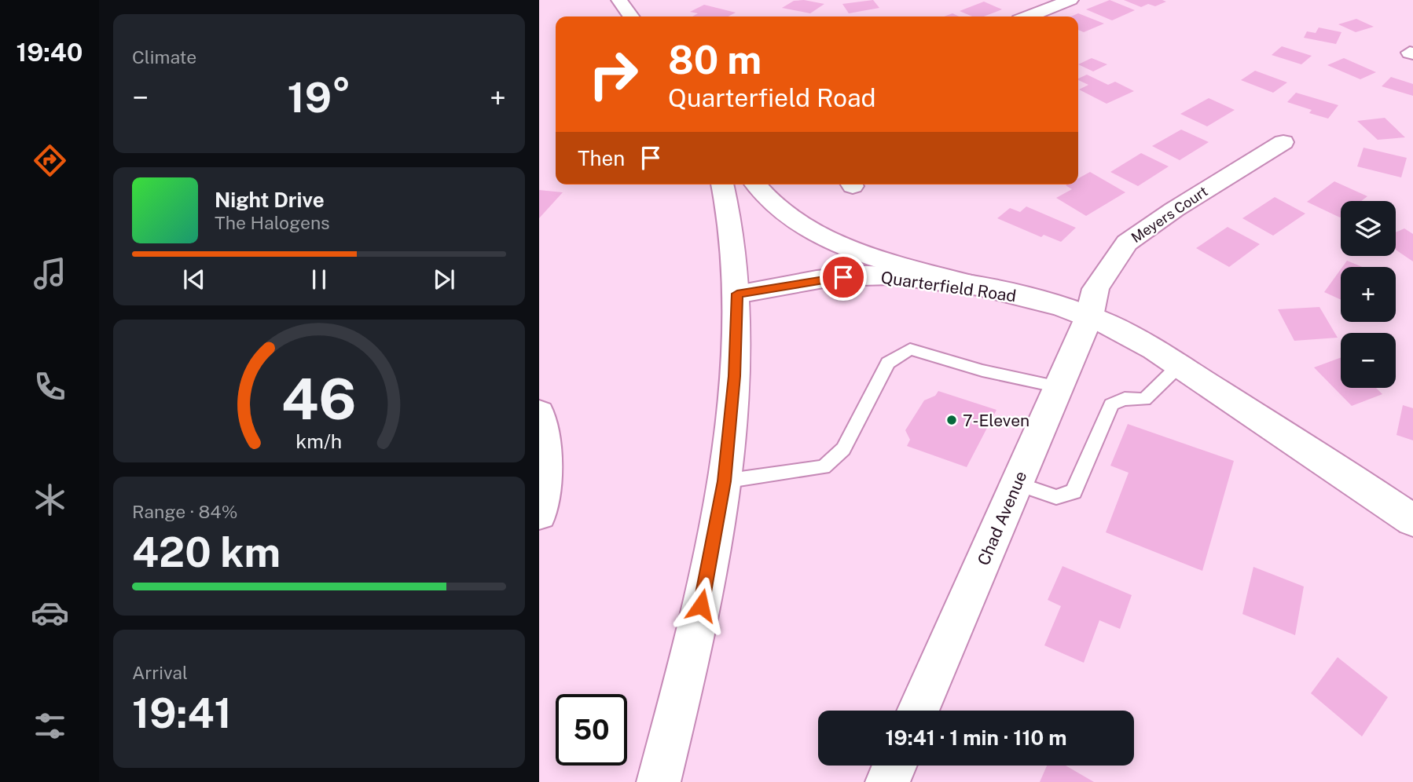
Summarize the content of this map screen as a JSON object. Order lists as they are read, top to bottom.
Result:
{
  "streets": {
    "street": ["Meyers Court", "Quarterfield Road", "Chad Avenue"]
  },
  "crossings": [
    ["Meyers Court", "Quarterfield Road"],
    ["Meyers Court", "Chad Avenue"],
    ["Quarterfield Road", "Chad Avenue"]
  ],
  "places": ["7-Eleven"],
  "page": {
    "tabs": "19:40",
    "tile": [
      "Climate",
      ["Range · 84%", "420 km"],
      ["Arrival", "19:41"]
    ],
    "turn": ["80 m", "Quarterfield Road"],
    "heat": ["−", "19°", "+"],
    "then": "Then",
    "song": ["Night Drive", "The Halogens"],
    "map_buttons": ["+", "−"],
    "limit": "50",
    "trip": "19:41 · 1 min · 110 m",
    "gauge": ["46", "km/h"]
  }
}
